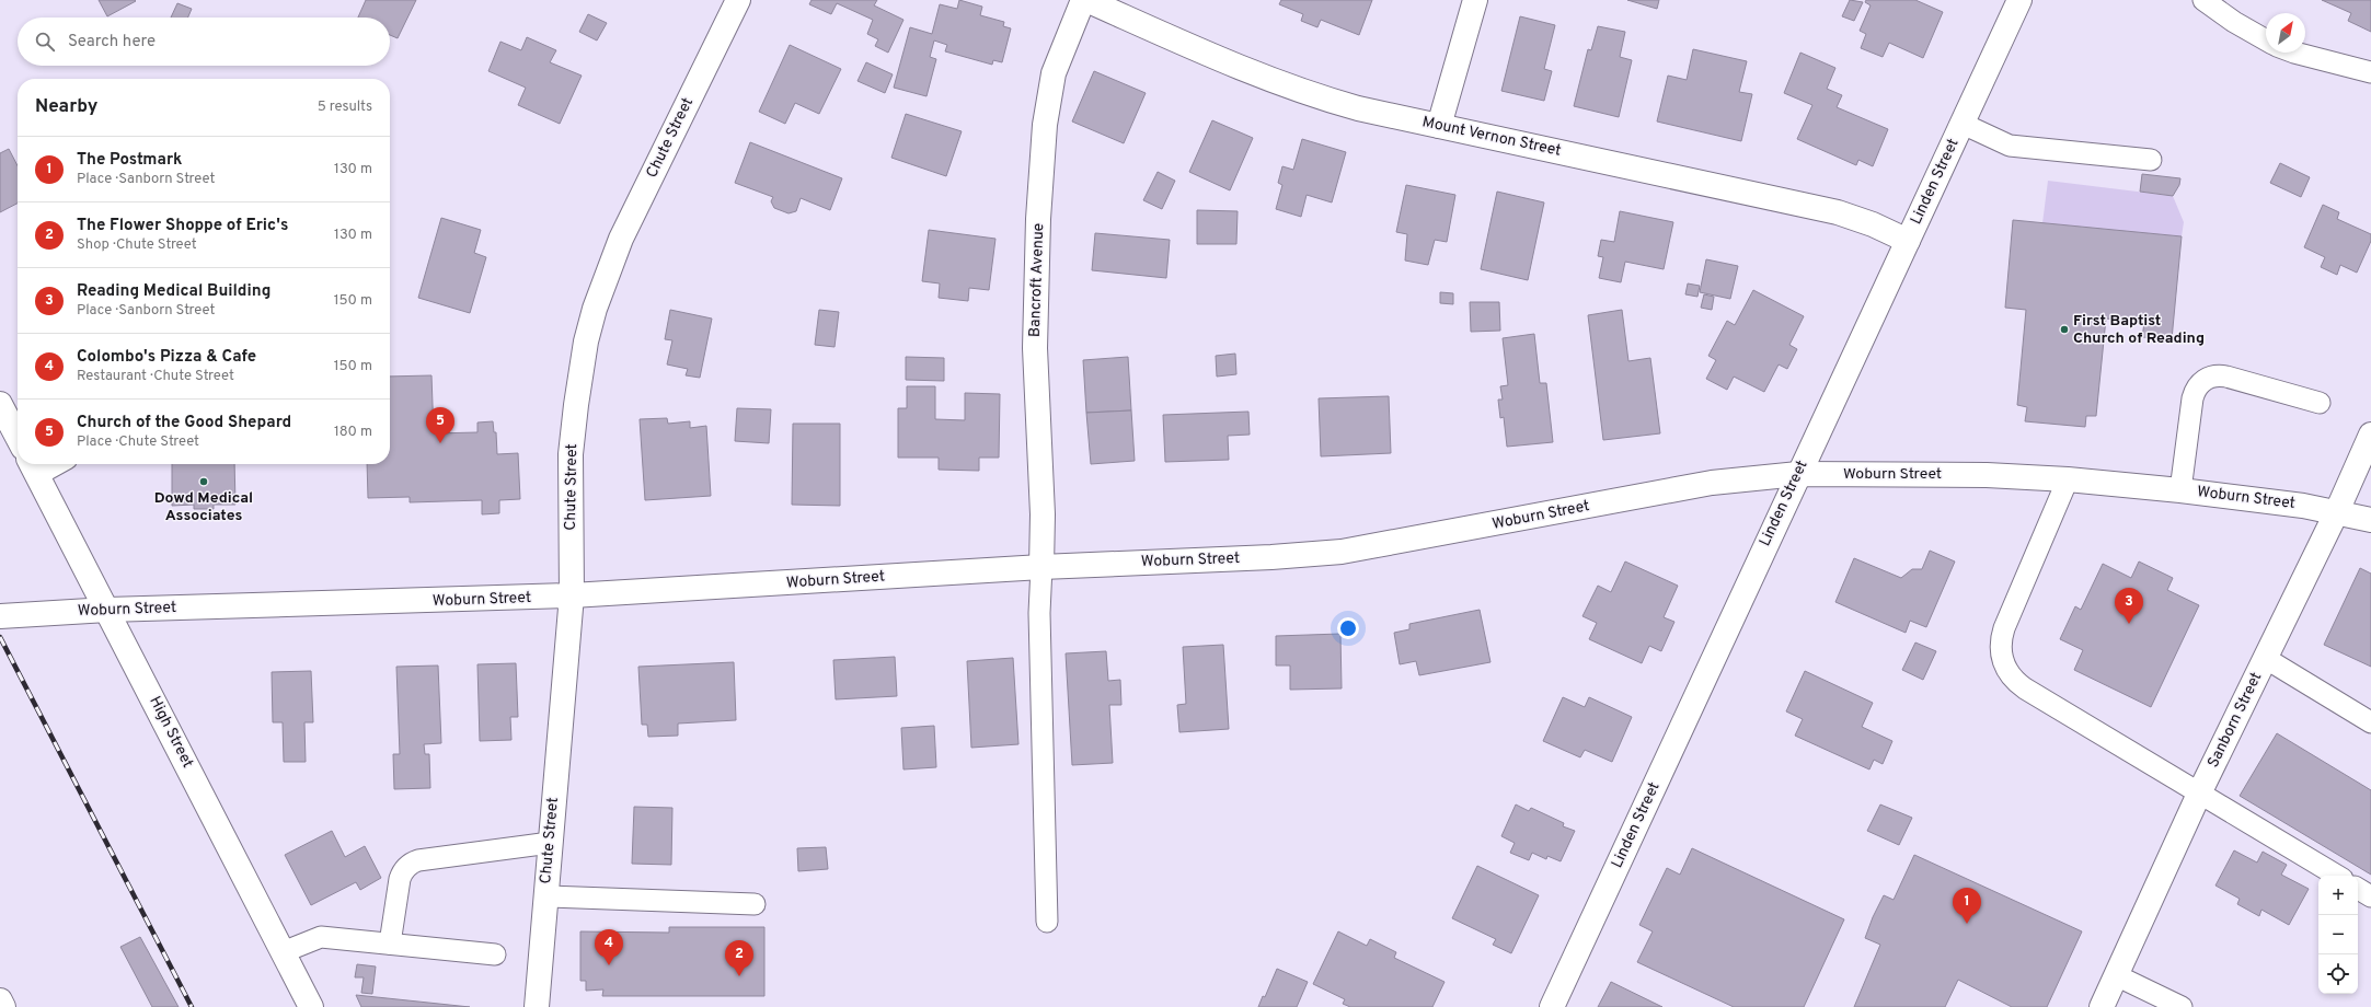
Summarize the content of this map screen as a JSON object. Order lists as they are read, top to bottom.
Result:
{
  "streets": {
    "street": [
      "Mount Vernon Street",
      "Chute Street",
      "Linden Street",
      "Bancroft Avenue",
      "Woburn Street",
      "Sanborn Street",
      "High Street"
    ]
  },
  "crossings": [
    ["Mount Vernon Street", "Linden Street"],
    ["Mount Vernon Street", "Bancroft Avenue"],
    ["Chute Street", "Woburn Street"],
    ["Linden Street", "Woburn Street"],
    ["Bancroft Avenue", "Woburn Street"],
    ["Woburn Street", "Sanborn Street"],
    ["Woburn Street", "High Street"]
  ],
  "places": ["First Baptist Church of Reading", "Dowd Medical Associates"],
  "north": "top right",
  "page": {
    "search": "Search here",
    "heading": ["Nearby", "5 results"],
    "list": [
      {
        "mark": "1",
        "name": "The Postmark",
        "note": "Place · Sanborn Street",
        "value": "130 m"
      },
      {
        "mark": "2",
        "name": "The Flower Shoppe of Eric's",
        "note": "Shop · Chute Street",
        "value": "130 m"
      },
      {
        "mark": "3",
        "name": "Reading Medical Building",
        "note": "Place · Sanborn Street",
        "value": "150 m"
      },
      {
        "mark": "4",
        "name": "Colombo's Pizza & Cafe",
        "note": "Restaurant · Chute Street",
        "value": "150 m"
      },
      {
        "mark": "5",
        "name": "Church of the Good Shepard",
        "note": "Place · Chute Street",
        "value": "180 m"
      }
    ],
    "pins": [
      "5",
      "3",
      "1",
      "4",
      "2"
    ],
    "map_buttons": ["+", "−"]
  }
}
